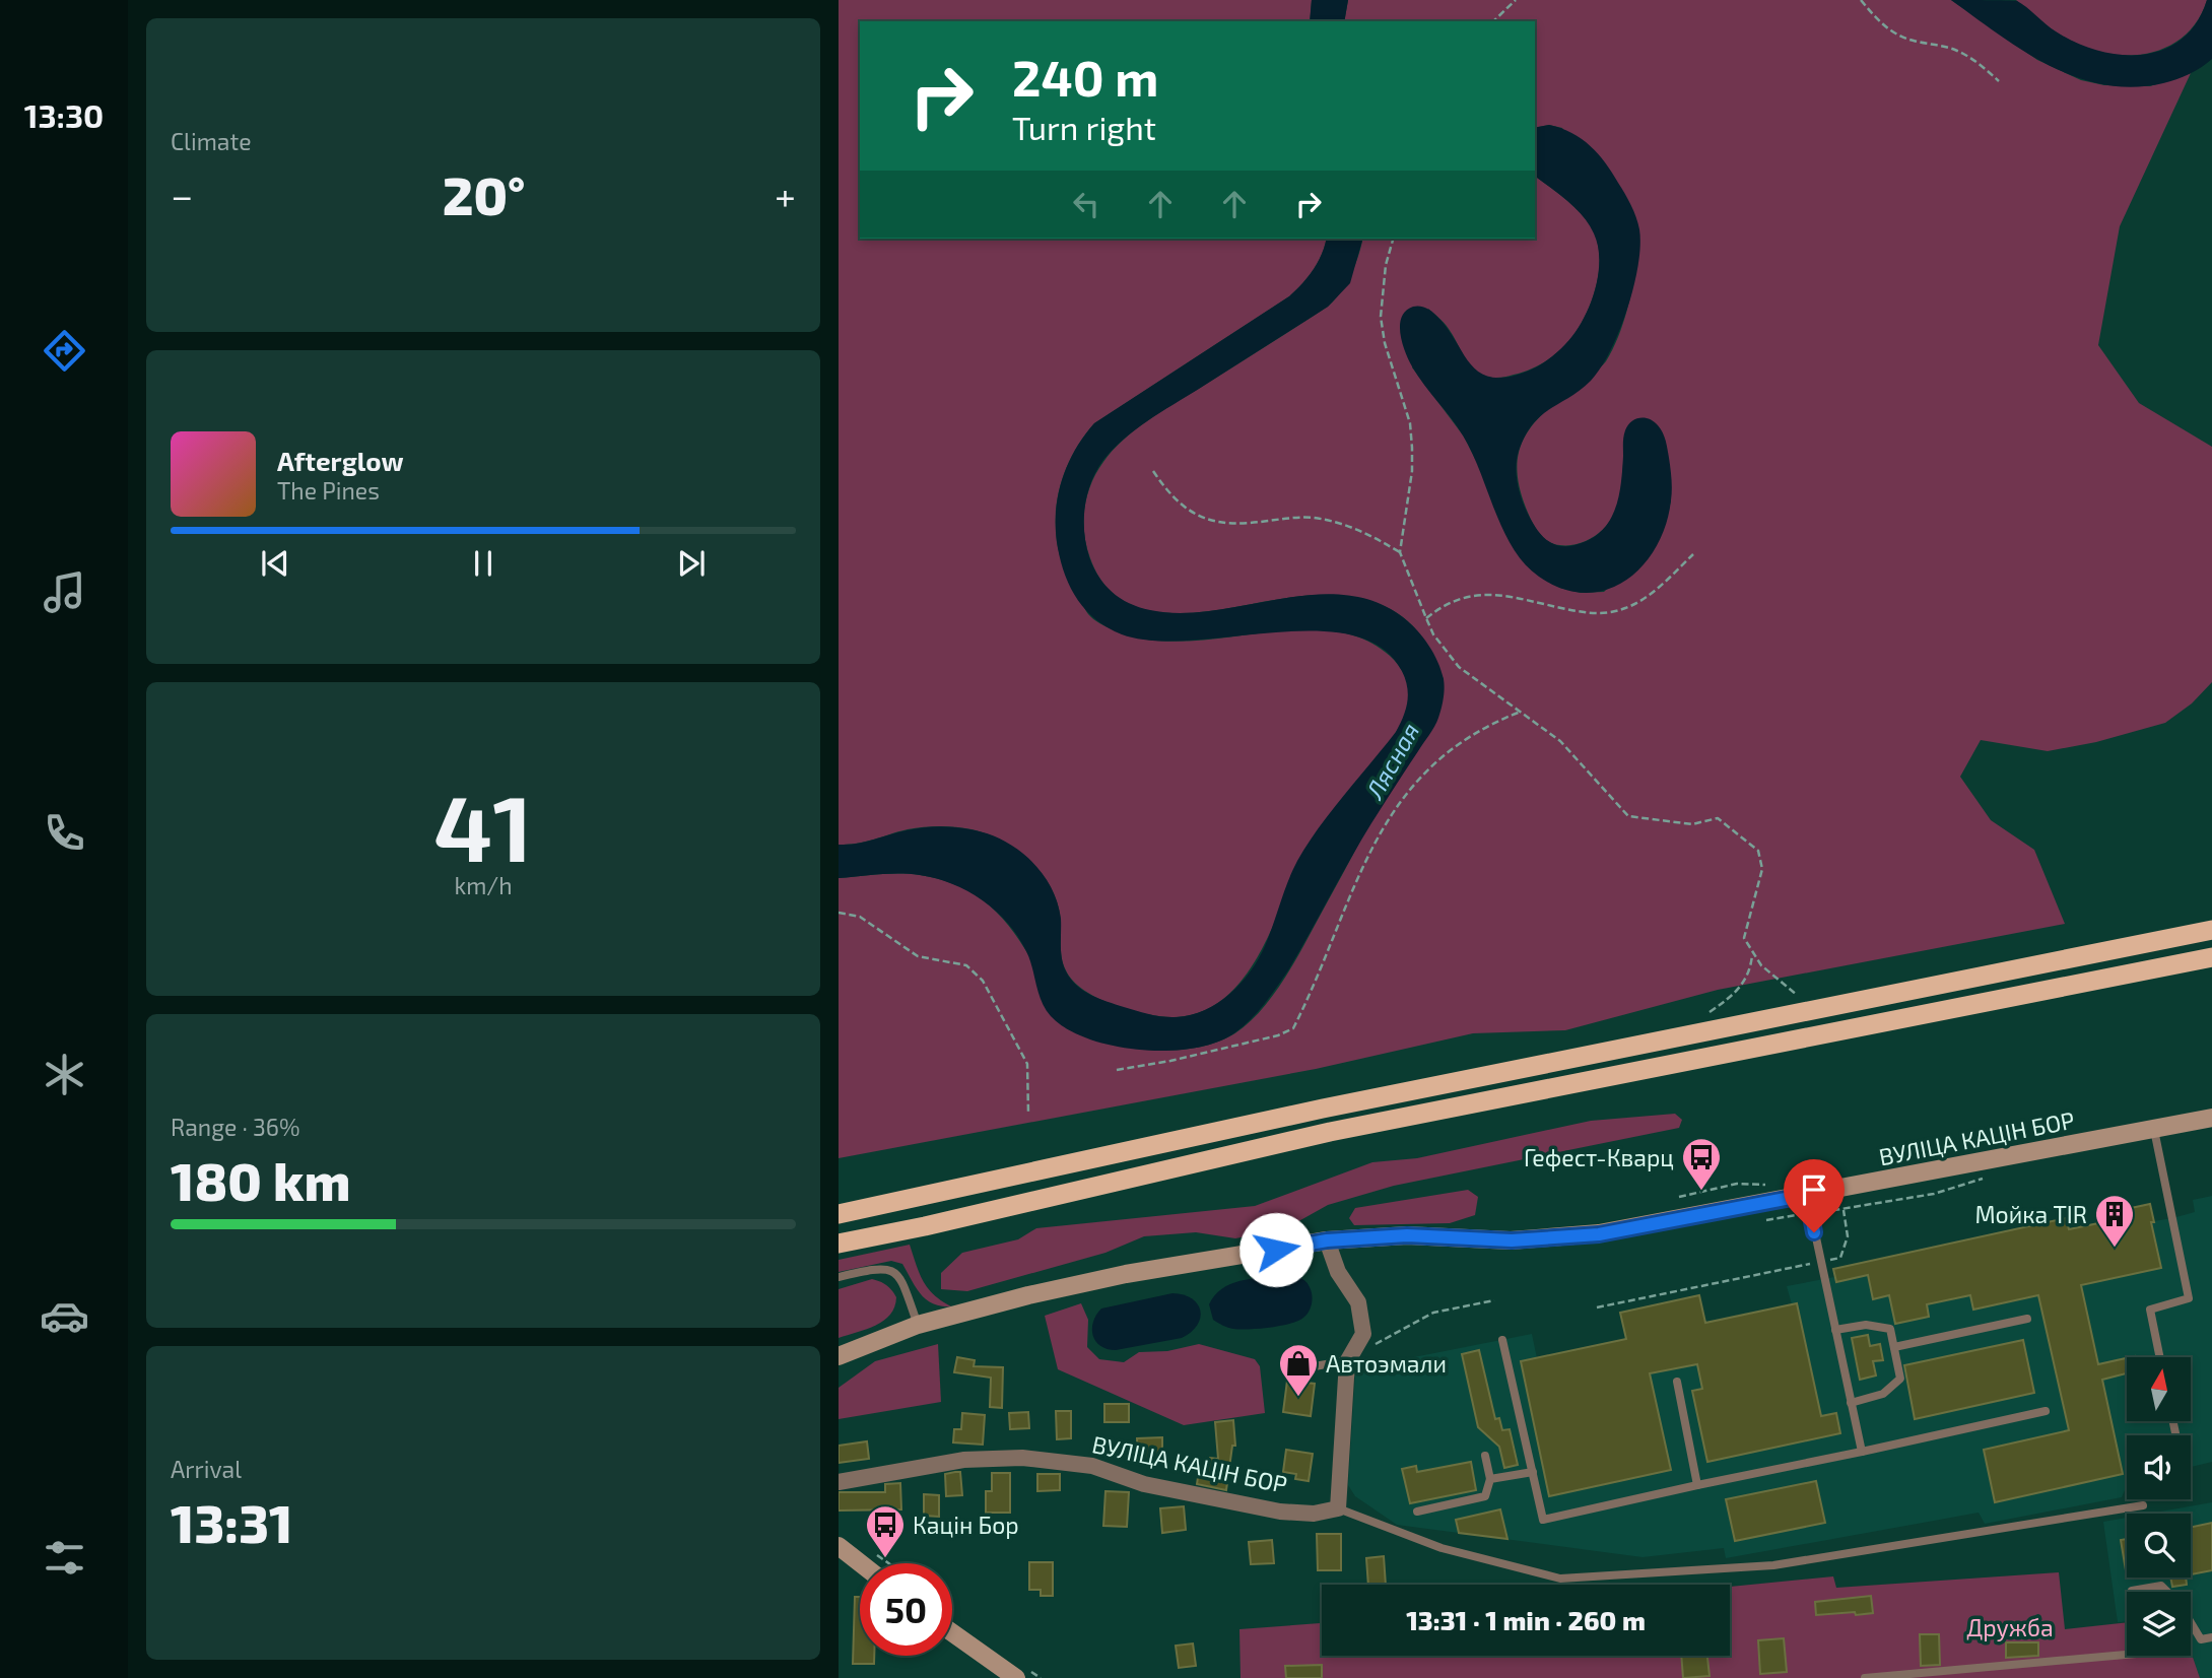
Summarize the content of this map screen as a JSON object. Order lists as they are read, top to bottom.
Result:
{
  "streets": {
    "main road": ["ВУЛІЦА КАЦІН БОР"]
  },
  "water": ["Лясная"],
  "parks": ["Дружба"],
  "places": {
    "bus stop": ["Гефест-Кварц", "Кацін Бор"],
    "building": ["Мойка TIR"],
    "shop": ["Автоэмали"]
  },
  "north": "top",
  "page": {
    "tabs": "13:30",
    "tile": [
      "Climate",
      ["41", "km/h"],
      ["Range · 36%", "180 km"],
      ["Arrival", "13:31"]
    ],
    "turn": ["240 m", "Turn right"],
    "heat": ["−", "20°", "+"],
    "song": ["Afterglow", "The Pines"],
    "limit": "50",
    "trip": "13:31 · 1 min · 260 m"
  }
}
